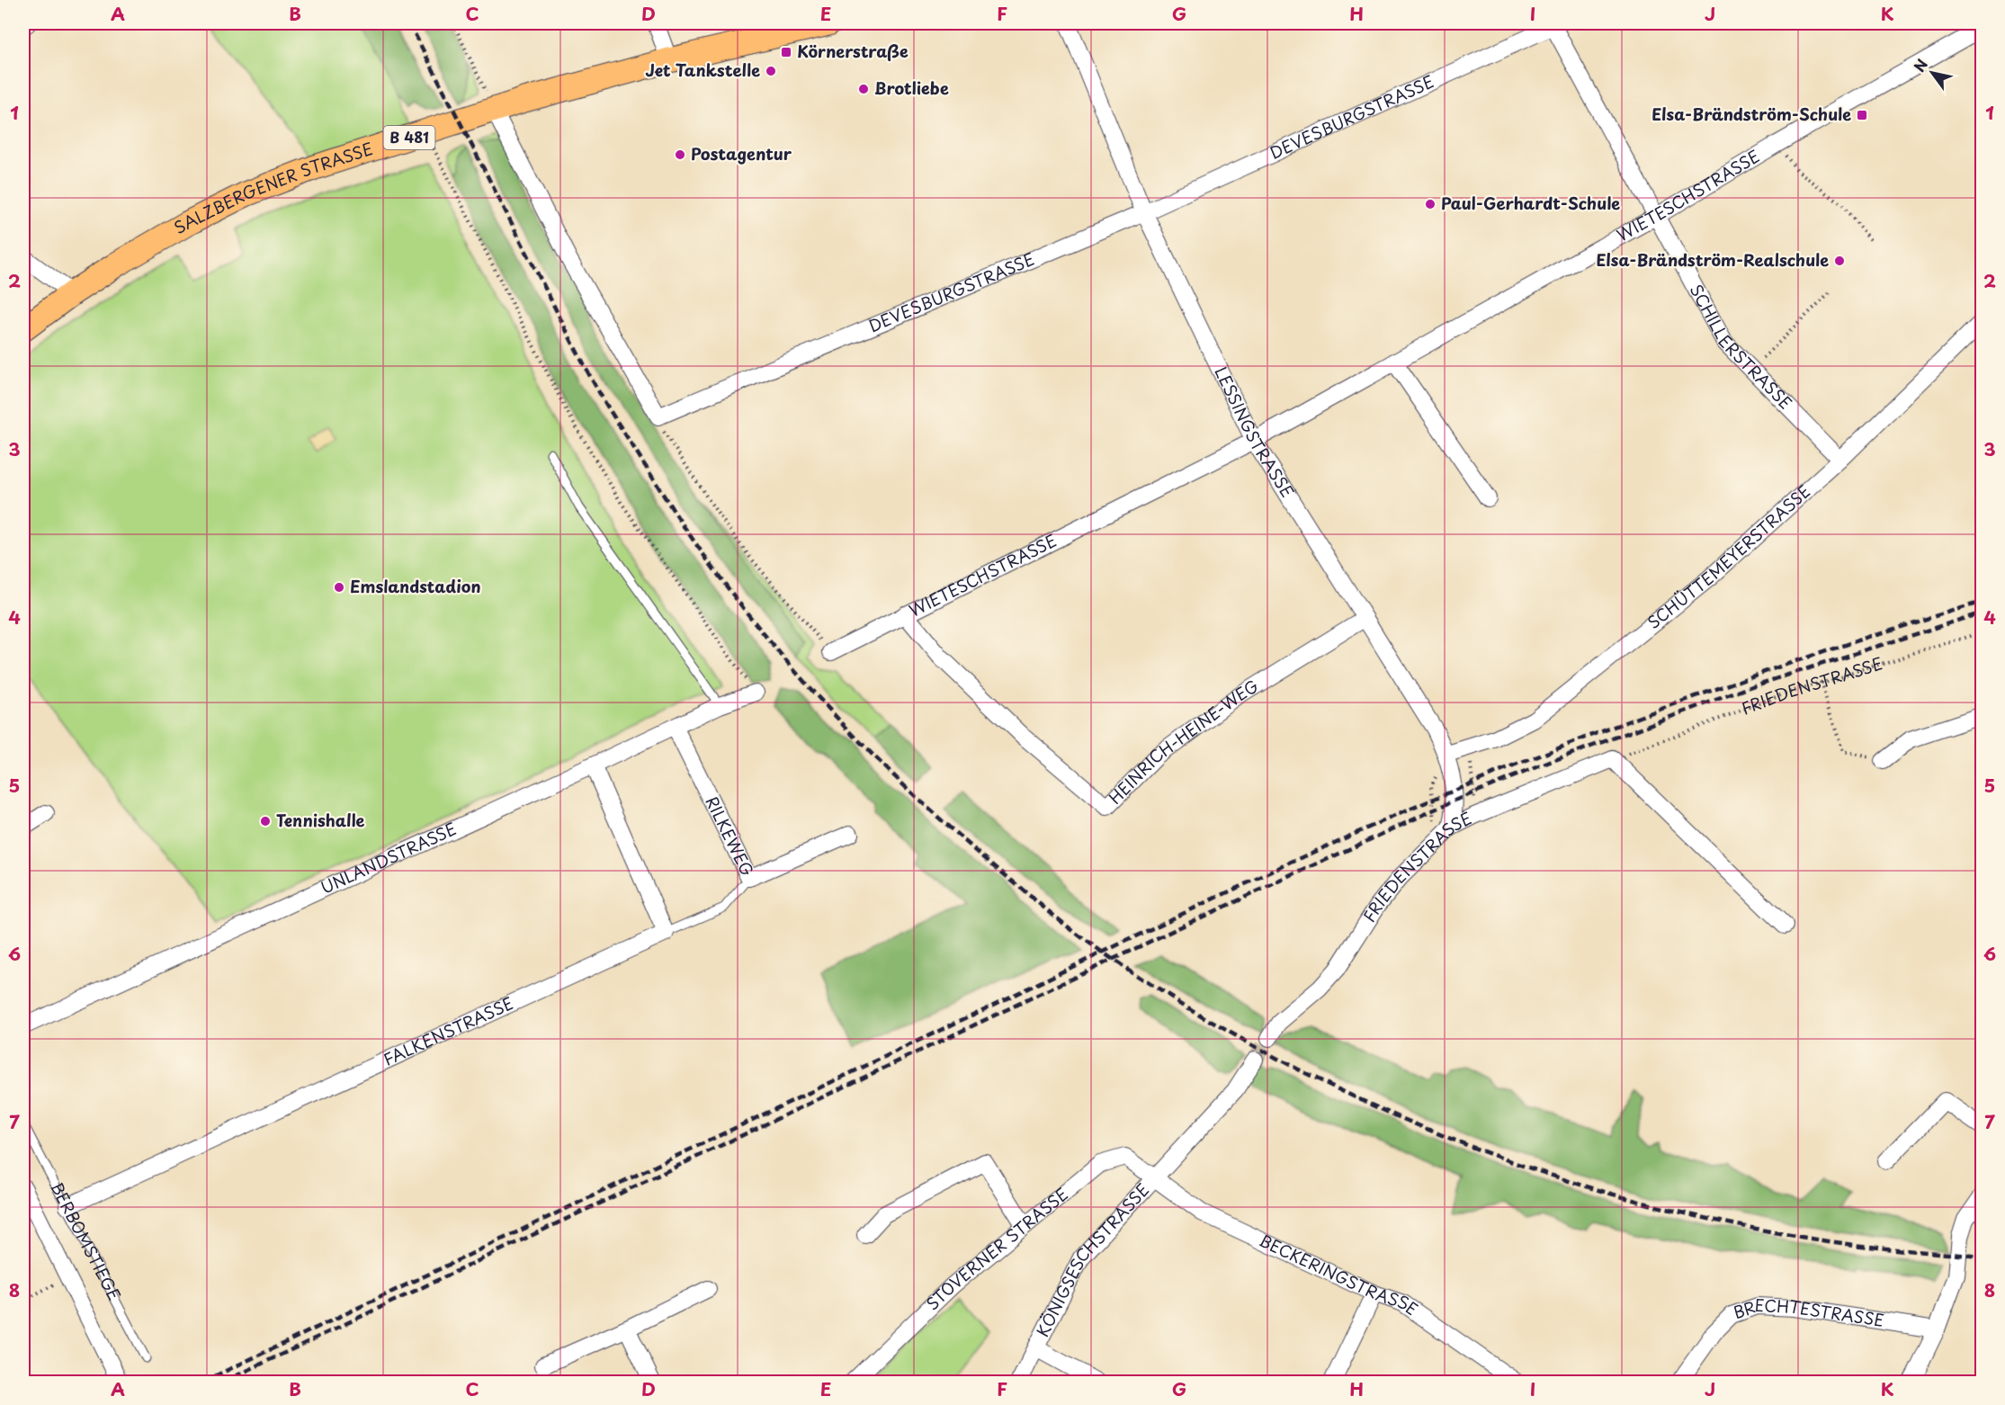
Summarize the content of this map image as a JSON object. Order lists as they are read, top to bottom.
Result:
{
  "streets": {
    "main road": ["B 481", "SALZBERGENER STRASSE"],
    "street": [
      "DEVESBURGSTRASSE",
      "WIETESCHSTRASSE",
      "SCHILLERSTRASSE",
      "LESSINGSTRASSE",
      "SCHÜTTEMEYERSTRASSE",
      "FRIEDENSTRASSE",
      "HEINRICH-HEINE-WEG",
      "RILKEWEG",
      "UNLANDSTRASSE",
      "FALKENSTRASSE",
      "BERBOMSTIEGE",
      "STOVERNER STRASSE",
      "KÖNIGSESCHSTRASSE",
      "BECKERINGSTRASSE",
      "BRECHTESTRASSE"
    ]
  },
  "crossings": [
    ["DEVESBURGSTRASSE", "SCHILLERSTRASSE"],
    ["DEVESBURGSTRASSE", "LESSINGSTRASSE"],
    ["WIETESCHSTRASSE", "SCHILLERSTRASSE"],
    ["WIETESCHSTRASSE", "LESSINGSTRASSE"],
    ["WIETESCHSTRASSE", "HEINRICH-HEINE-WEG"],
    ["SCHILLERSTRASSE", "SCHÜTTEMEYERSTRASSE"],
    ["LESSINGSTRASSE", "SCHÜTTEMEYERSTRASSE"],
    ["LESSINGSTRASSE", "FRIEDENSTRASSE"],
    ["LESSINGSTRASSE", "HEINRICH-HEINE-WEG"],
    ["RILKEWEG", "UNLANDSTRASSE"],
    ["FALKENSTRASSE", "BERBOMSTIEGE"],
    ["STOVERNER STRASSE", "KÖNIGSESCHSTRASSE"],
    ["STOVERNER STRASSE", "BECKERINGSTRASSE"],
    ["KÖNIGSESCHSTRASSE", "BECKERINGSTRASSE"]
  ],
  "places": {
    "transit": ["Körnerstraße", "Elsa-Brändström-Schule"],
    "other": [
      "Jet Tankstelle",
      "Brotliebe",
      "Postagentur",
      "Paul-Gerhardt-Schule",
      "Elsa-Brändström-Realschule",
      "Emslandstadion",
      "Tennishalle"
    ]
  },
  "north": "top left",
  "grid": {
    "columns": [
      "A",
      "B",
      "C",
      "D",
      "E",
      "F",
      "G",
      "H",
      "I",
      "J",
      "K"
    ],
    "rows": [
      "1",
      "2",
      "3",
      "4",
      "5",
      "6",
      "7",
      "8"
    ]
  }
}
